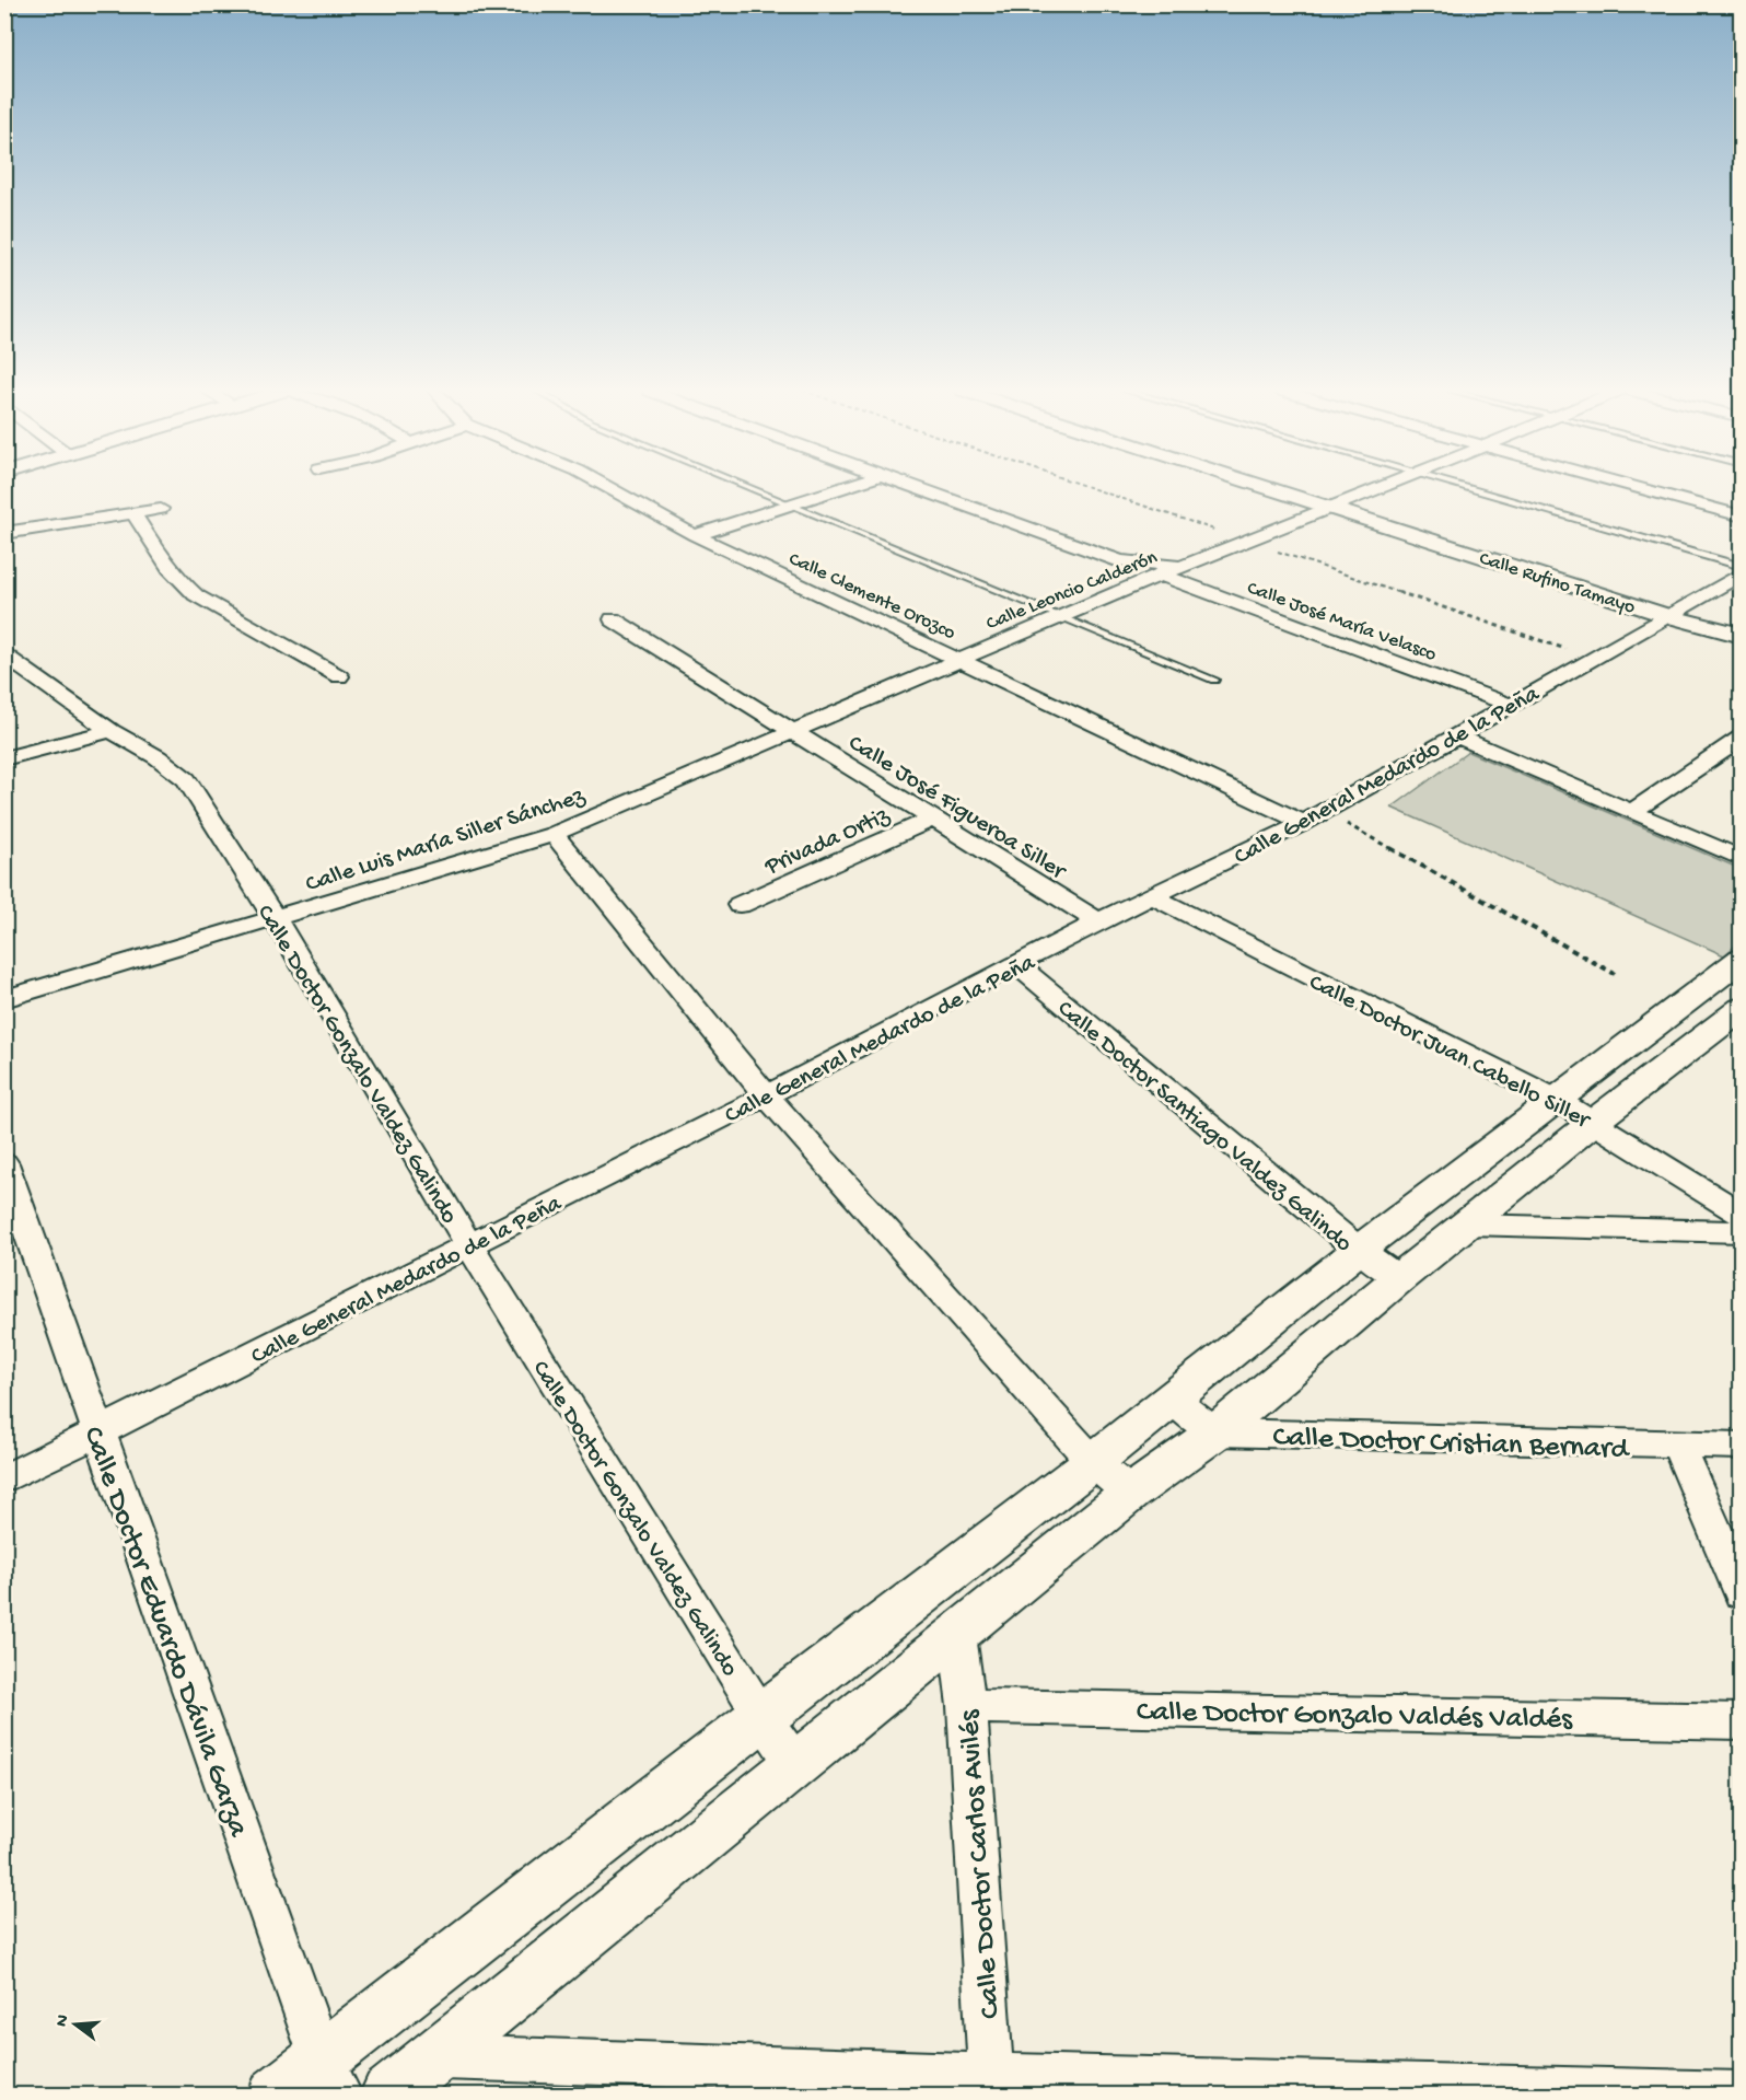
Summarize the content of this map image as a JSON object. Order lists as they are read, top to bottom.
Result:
{
  "streets": {
    "street": [
      "Calle Rufino Tamayo",
      "Calle Leoncio Calderón",
      "Calle Clemente Orozco",
      "Calle José María Velasco",
      "Calle General Medardo de la Peña",
      "Calle José Figueroa Siller",
      "Calle Luis María Siller Sánchez",
      "Privada Ortiz",
      "Calle Doctor Juan Cabello Siller",
      "Calle Doctor Gonzalo Valdez Galindo",
      "Calle Doctor Santiago Valdez Galindo",
      "Calle Doctor Cristian Bernard",
      "Calle Doctor Eduardo Dávila Garza",
      "Calle Doctor Gonzalo Valdés Valdés",
      "Calle Doctor Carlos Avilés"
    ]
  },
  "crossings": [
    ["Calle Rufino Tamayo", "Calle Leoncio Calderón"],
    ["Calle Rufino Tamayo", "Calle General Medardo de la Peña"],
    ["Calle Leoncio Calderón", "Calle Clemente Orozco"],
    ["Calle Leoncio Calderón", "Calle José María Velasco"],
    ["Calle Leoncio Calderón", "Calle Luis María Siller Sánchez"],
    ["Calle Clemente Orozco", "Calle General Medardo de la Peña"],
    ["Calle Clemente Orozco", "Calle Luis María Siller Sánchez"],
    ["Calle José María Velasco", "Calle General Medardo de la Peña"],
    ["Calle General Medardo de la Peña", "Calle José Figueroa Siller"],
    ["Calle General Medardo de la Peña", "Calle Doctor Juan Cabello Siller"],
    ["Calle General Medardo de la Peña", "Calle Doctor Gonzalo Valdez Galindo"],
    ["Calle General Medardo de la Peña", "Calle Doctor Santiago Valdez Galindo"],
    ["Calle General Medardo de la Peña", "Calle Doctor Eduardo Dávila Garza"],
    ["Calle José Figueroa Siller", "Calle Luis María Siller Sánchez"],
    ["Calle José Figueroa Siller", "Privada Ortiz"],
    ["Calle Luis María Siller Sánchez", "Calle Doctor Gonzalo Valdez Galindo"],
    ["Calle Doctor Gonzalo Valdés Valdés", "Calle Doctor Carlos Avilés"]
  ],
  "north": "left"
}
